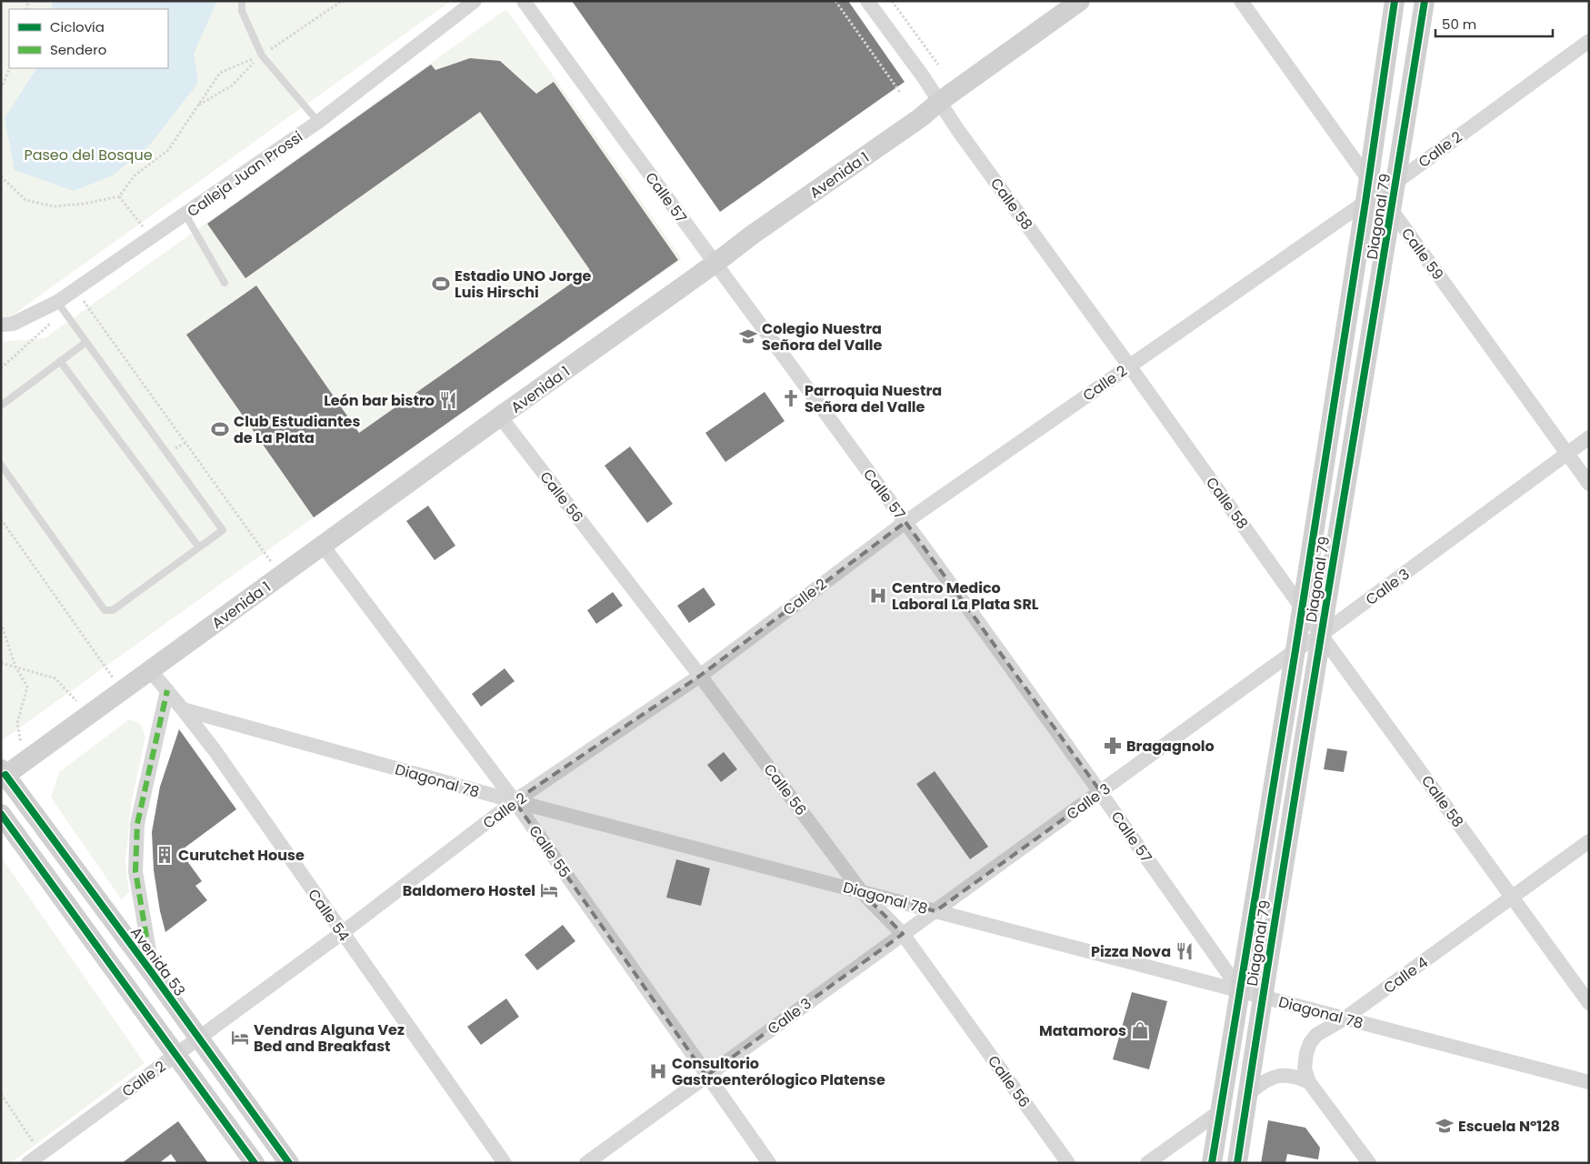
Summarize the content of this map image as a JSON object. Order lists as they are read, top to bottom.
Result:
{
  "streets": {
    "main road": ["Avenida 1", "Diagonal 79", "Avenida 53"],
    "street": [
      "Calle 2",
      "Calleja Juan Prossi",
      "Calle 57",
      "Calle 58",
      "Calle 59",
      "Calle 56",
      "Calle 3",
      "Diagonal 78",
      "Calle 55",
      "Calle 54",
      "Calle 4"
    ]
  },
  "crossings": [
    ["Calle 2", "Calle 57"],
    ["Calle 2", "Calle 58"],
    ["Calle 2", "Diagonal 79"],
    ["Calle 2", "Calle 59"],
    ["Calle 2", "Calle 56"],
    ["Calle 2", "Diagonal 78"],
    ["Calle 2", "Calle 55"],
    ["Calle 2", "Calle 54"],
    ["Calle 2", "Avenida 53"],
    ["Avenida 1", "Calle 57"],
    ["Avenida 1", "Calle 58"],
    ["Avenida 1", "Calle 56"],
    ["Avenida 1", "Calle 55"],
    ["Avenida 1", "Calle 54"],
    ["Avenida 1", "Avenida 53"],
    ["Calle 57", "Diagonal 79"],
    ["Calle 57", "Calle 3"],
    ["Calle 57", "Diagonal 78"],
    ["Calle 58", "Diagonal 79"],
    ["Calle 58", "Calle 3"],
    ["Calle 58", "Calle 4"],
    ["Diagonal 79", "Calle 59"],
    ["Diagonal 79", "Calle 3"],
    ["Diagonal 79", "Diagonal 78"],
    ["Calle 59", "Calle 3"],
    ["Calle 56", "Calle 3"],
    ["Calle 56", "Diagonal 78"],
    ["Calle 3", "Diagonal 78"],
    ["Calle 3", "Calle 55"],
    ["Diagonal 78", "Calle 55"],
    ["Diagonal 78", "Calle 54"],
    ["Diagonal 78", "Calle 4"]
  ],
  "parks": ["Paseo del Bosque"],
  "places": {
    "sports": ["Estadio UNO Jorge Luis Hirschi", "Club Estudiantes de La Plata"],
    "school or university": ["Colegio Nuestra Señora del Valle", "Escuela Nº128"],
    "church": ["Parroquia Nuestra Señora del Valle"],
    "restaurant": ["León bar bistro", "Pizza Nova"],
    "hospital": ["Centro Medico Laboral La Plata SRL", "Consultorio Gastroenterólogico Platense"],
    "pharmacy": ["Bragagnolo"],
    "building": ["Curutchet House"],
    "hotel": ["Baldomero Hostel", "Vendras Alguna Vez Bed and Breakfast"],
    "shop": ["Matamoros"]
  },
  "legend": ["Ciclovía", "Sendero"],
  "scale_bar": "50 m"
}
